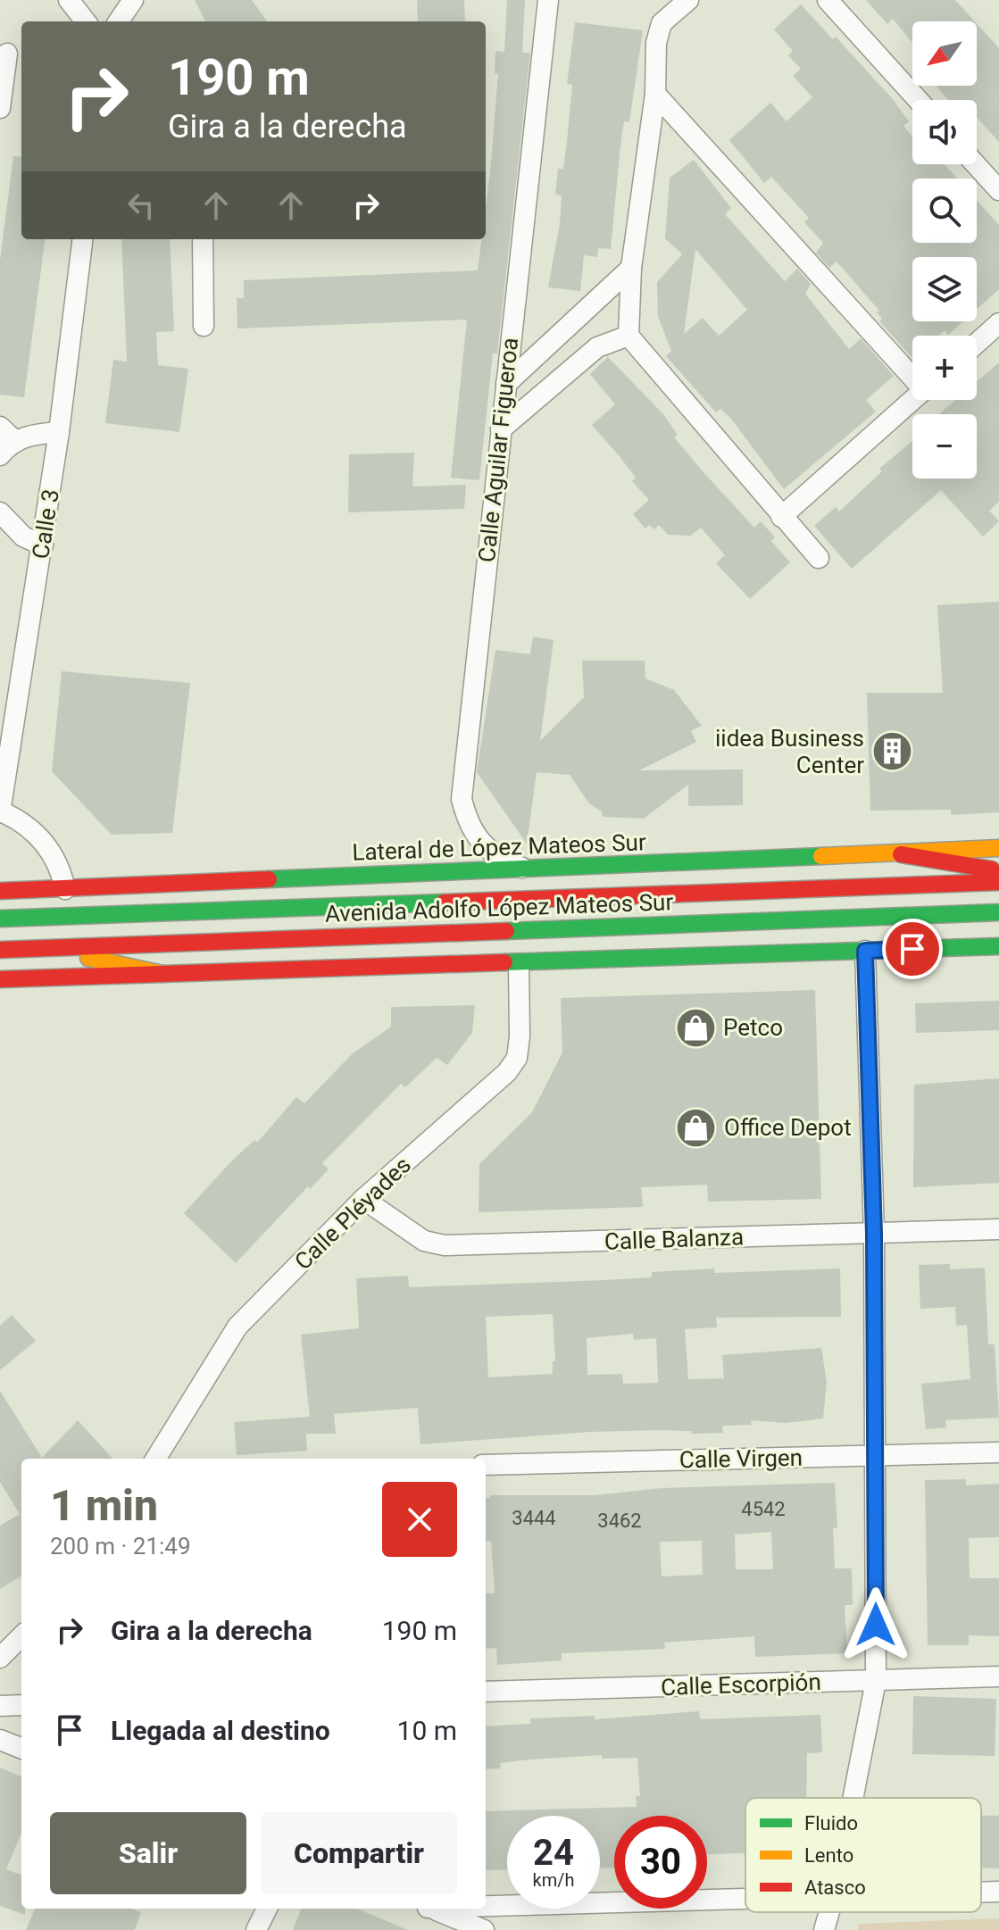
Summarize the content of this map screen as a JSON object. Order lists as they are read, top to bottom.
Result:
{
  "streets": {
    "main road": ["Lateral de López Mateos Sur", "Avenida Adolfo López Mateos Sur"],
    "street": [
      "Calle Aguilar Figueroa",
      "Calle 3",
      "Calle Pléyades",
      "Calle Balanza",
      "Calle Virgen",
      "Calle Escorpión"
    ]
  },
  "crossings": [
    ["Calle Aguilar Figueroa", "Lateral de López Mateos Sur"],
    ["Calle 3", "Lateral de López Mateos Sur"],
    ["Calle Pléyades", "Calle Balanza"]
  ],
  "places": {
    "building": ["iidea Business Center"],
    "shop": ["Petco", "Office Depot"]
  },
  "house_numbers": ["4542", "3444", "3462"],
  "legend": ["Fluido", "Lento", "Atasco"],
  "north": "bottom left",
  "page": {
    "map_buttons": ["+", "−"],
    "turn": ["190 m", "Gira a la derecha"],
    "heading": ["1 min", "200 m · 21:49"],
    "list": [
      {
        "name": "Gira a la derecha",
        "value": "190 m"
      },
      {
        "name": "Llegada al destino",
        "value": "10 m"
      }
    ],
    "buttons": ["Salir", "Compartir"],
    "speed": "24 km/h",
    "limit": "30"
  }
}
